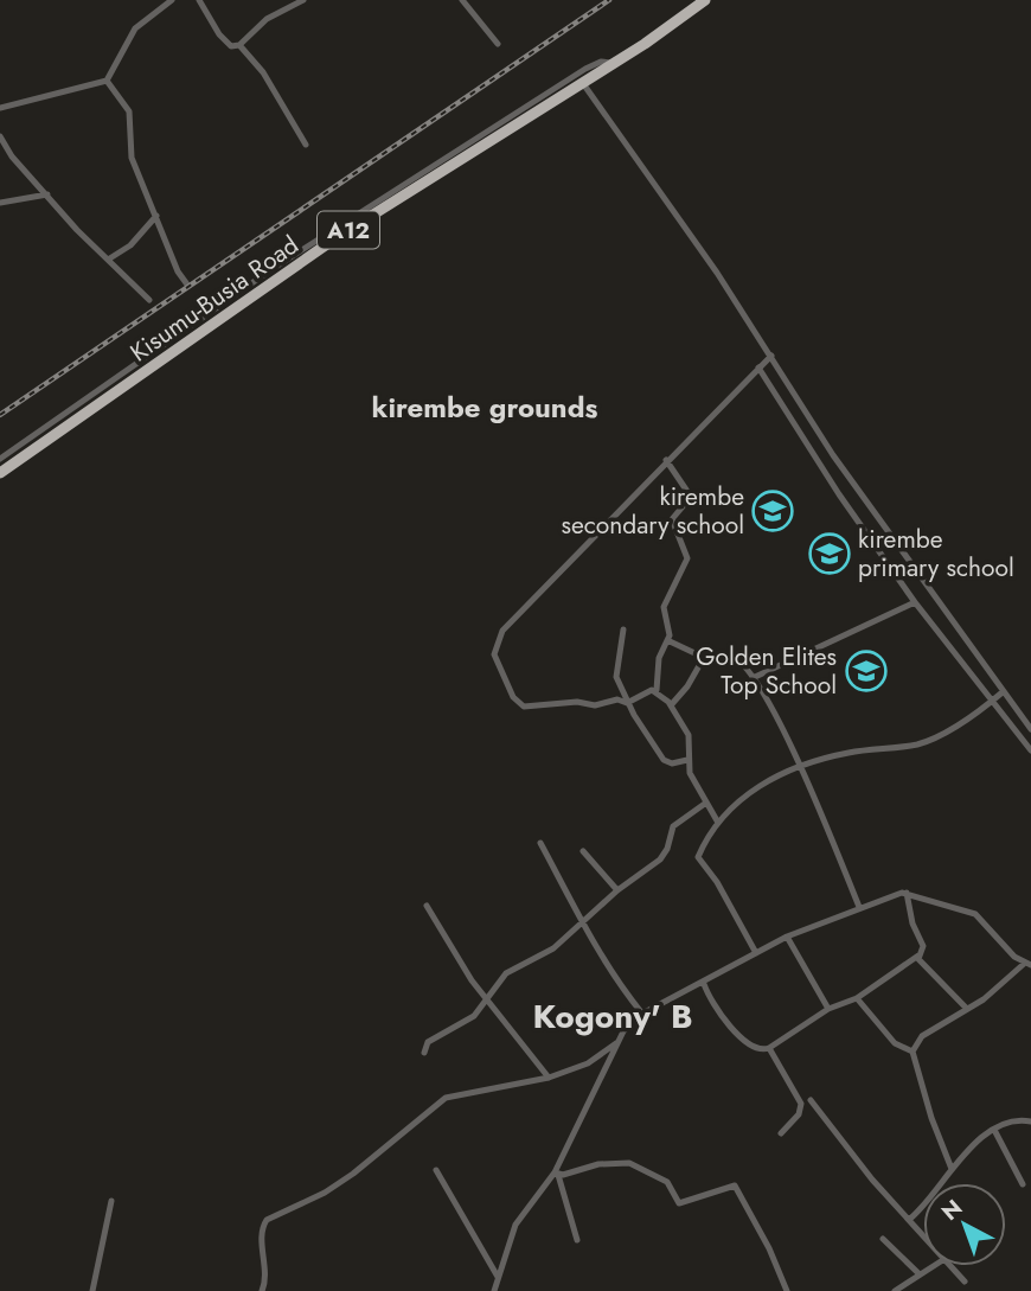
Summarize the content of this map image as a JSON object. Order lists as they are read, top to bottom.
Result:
{
  "streets": {
    "highway": ["A12", "Kisumu-Busia Road"]
  },
  "districts": ["kirembe grounds", "Kogony' B"],
  "places": {
    "school or university": ["kirembe secondary school", "kirembe primary school", "Golden Elites Top School"]
  },
  "north": "top left"
}
